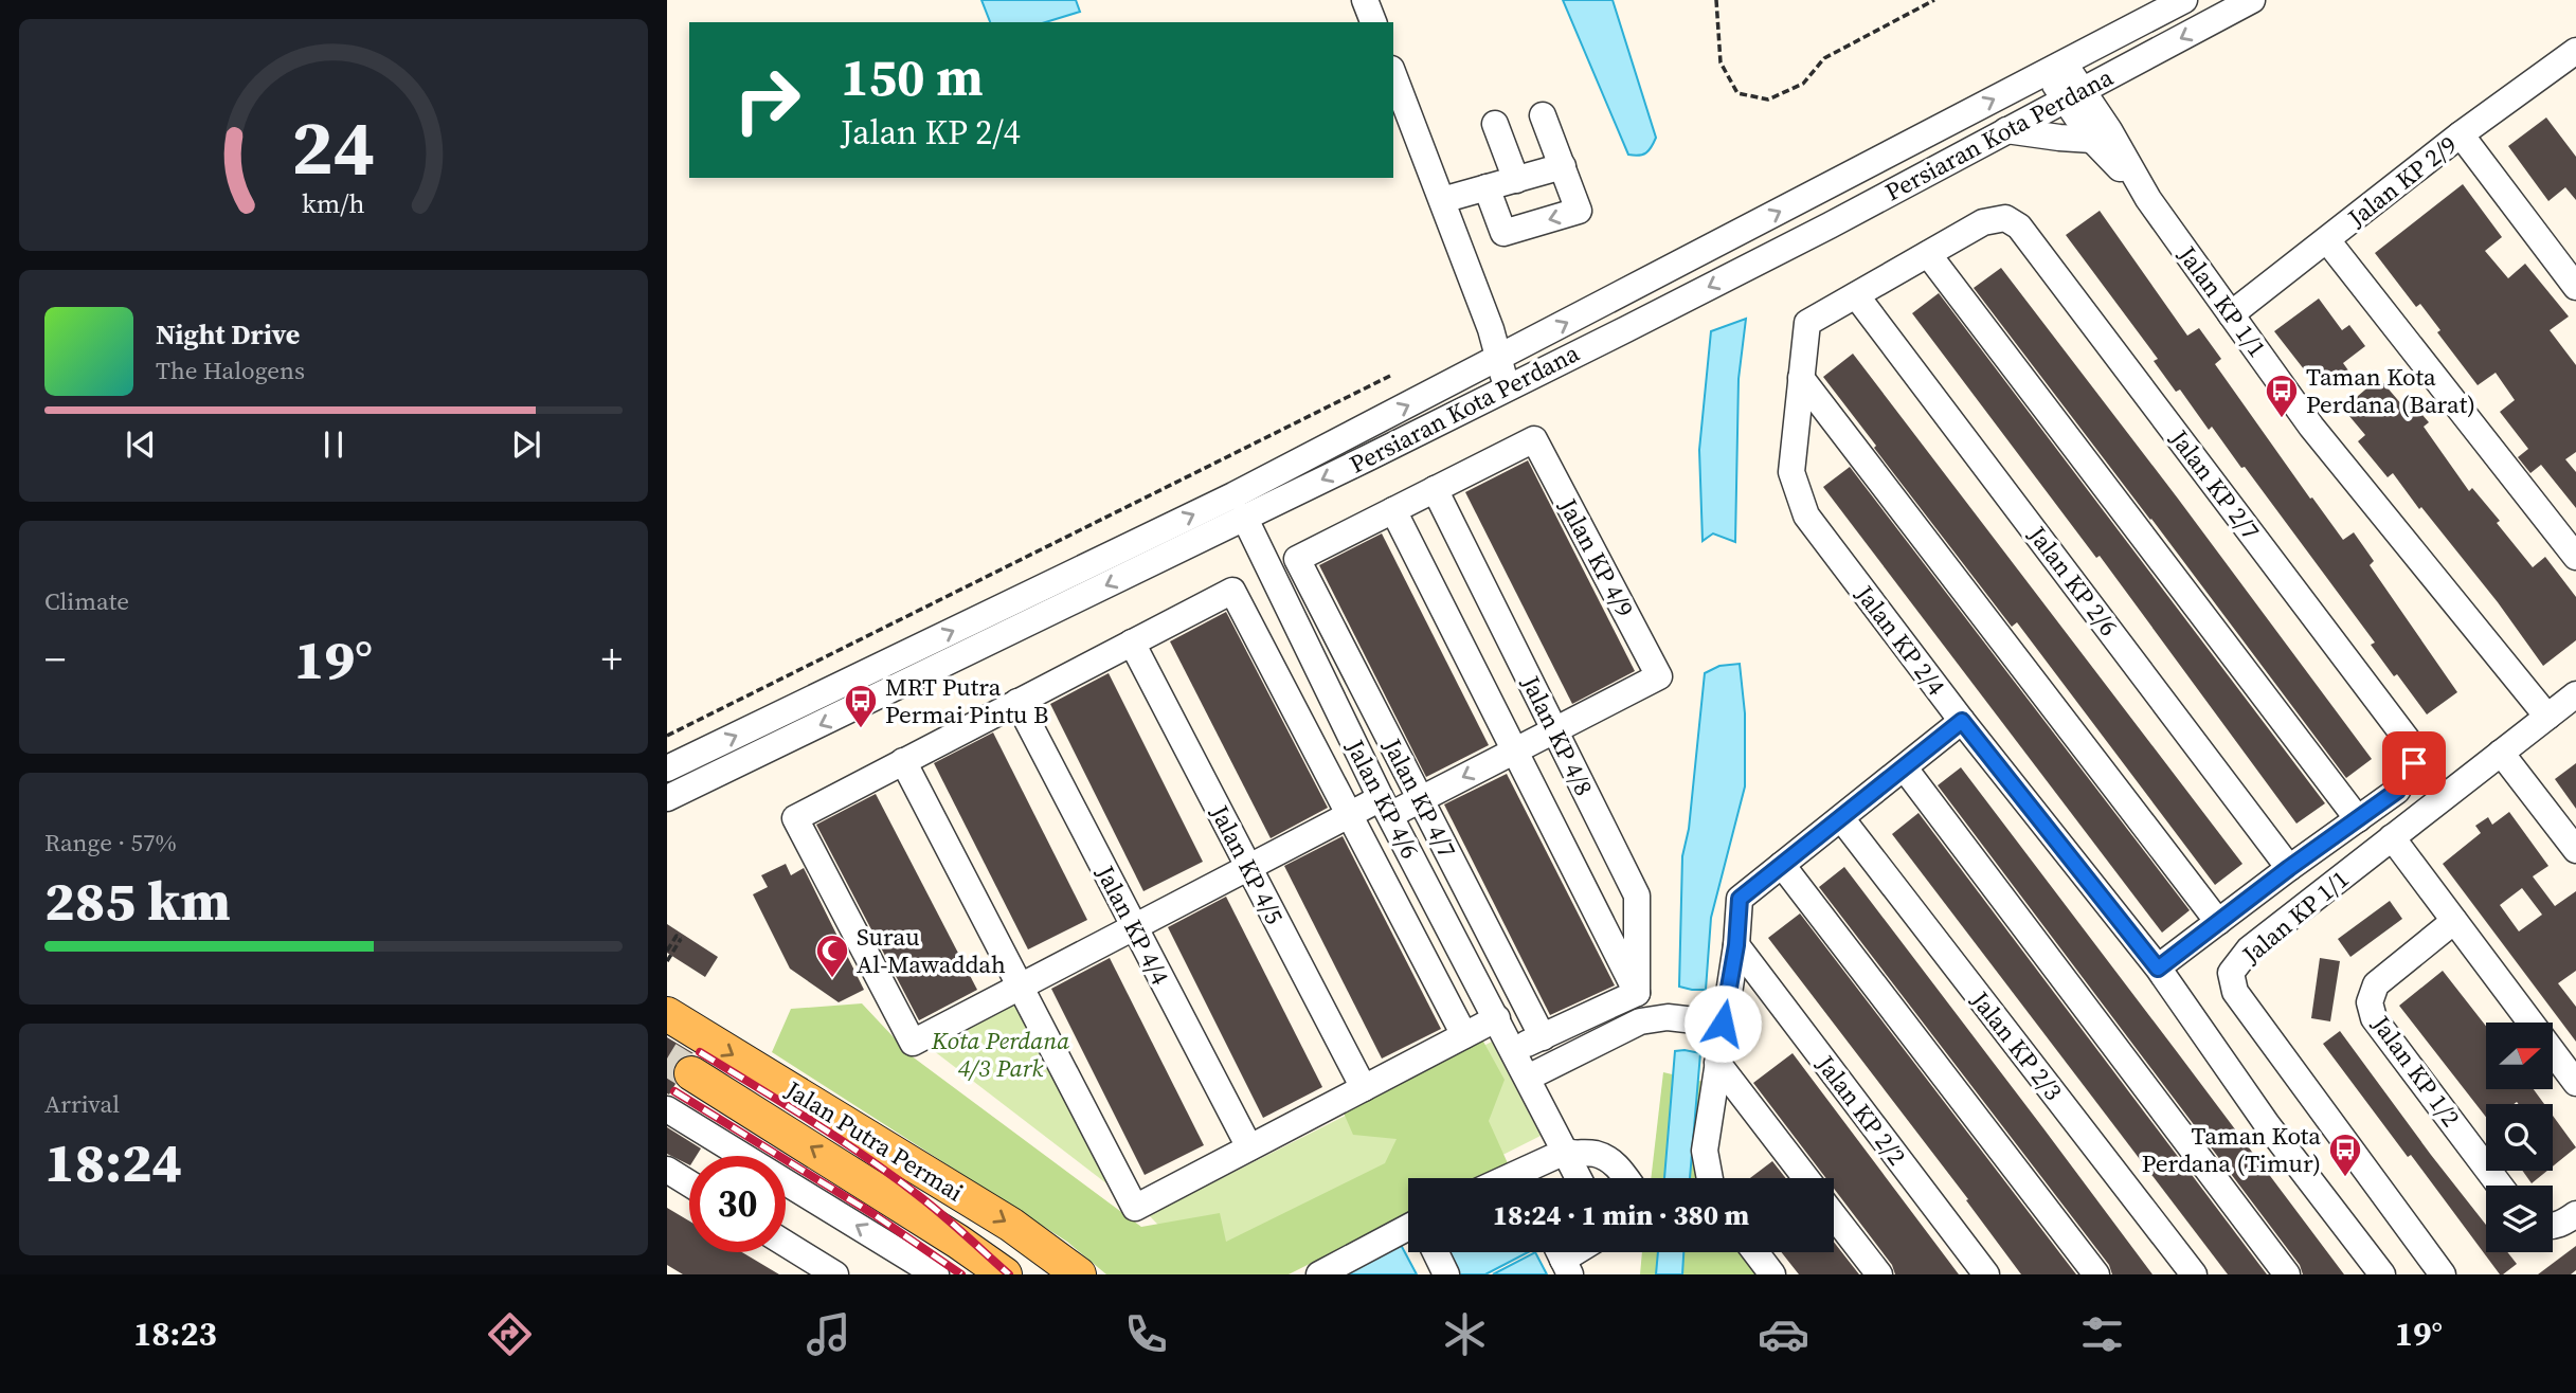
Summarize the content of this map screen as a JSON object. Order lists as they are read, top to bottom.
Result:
{
  "streets": {
    "main road": ["Jalan Putra Permai"],
    "street": [
      "Persiaran Kota Perdana",
      "Jalan KP 2/9",
      "Jalan KP 1/1",
      "Jalan KP 2/7",
      "Jalan KP 4/9",
      "Jalan KP 2/6",
      "Jalan KP 2/4",
      "Jalan KP 4/8",
      "Jalan KP 4/7",
      "Jalan KP 4/6",
      "Jalan KP 4/5",
      "Jalan KP 4/4",
      "Jalan KP 2/3",
      "Jalan KP 1/2",
      "Jalan KP 2/2"
    ]
  },
  "crossings": [
    ["Persiaran Kota Perdana", "Jalan KP 1/1"],
    ["Persiaran Kota Perdana", "Jalan KP 4/6"],
    ["Jalan KP 2/9", "Jalan KP 1/1"],
    ["Jalan KP 4/9", "Jalan KP 4/8"],
    ["Jalan KP 2/6", "Jalan KP 2/4"],
    ["Jalan KP 4/8", "Jalan KP 4/7"],
    ["Jalan KP 4/6", "Jalan KP 4/5"]
  ],
  "parks": ["Kota Perdana 4/3 Park"],
  "places": {
    "bus stop": ["Taman Kota Perdana (Barat)", "MRT Putra Permai Pintu B", "Taman Kota Perdana (Timur)"],
    "mosque": ["Surau Al-Mawaddah"]
  },
  "north": "right",
  "page": {
    "turn": ["150 m", "Jalan KP 2/4"],
    "song": ["Night Drive", "The Halogens"],
    "tile": [
      "Climate",
      ["Range · 57%", "285 km"],
      ["Arrival", "18:24"]
    ],
    "heat": ["−", "19°", "+"],
    "limit": "30",
    "trip": "18:24 · 1 min · 380 m",
    "tabs": ["18:23", "19°"],
    "gauge": ["24", "km/h"]
  }
}
